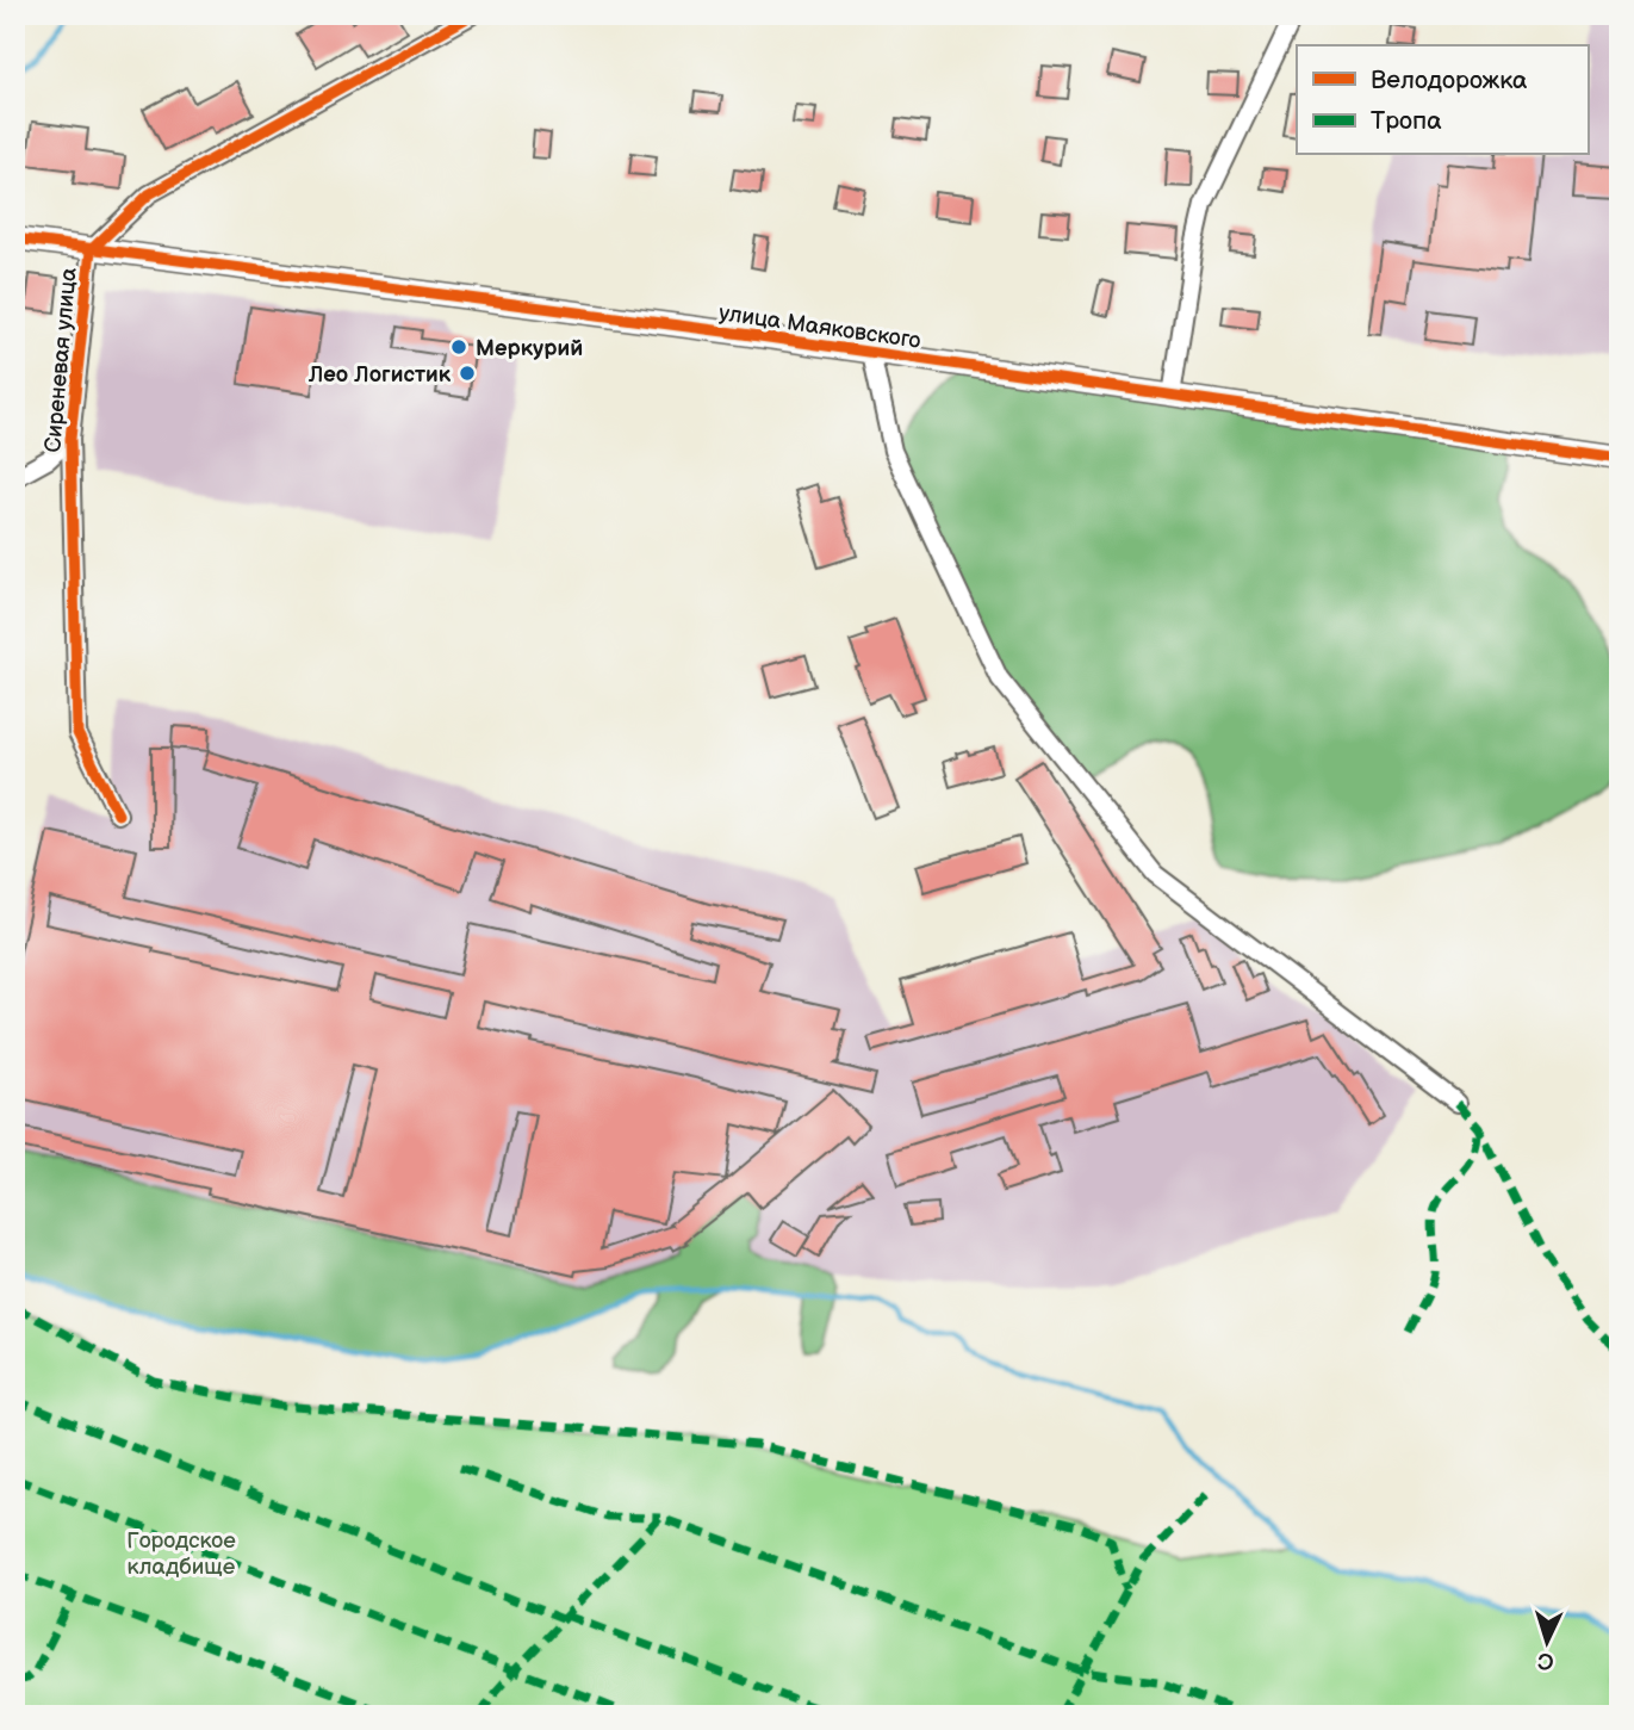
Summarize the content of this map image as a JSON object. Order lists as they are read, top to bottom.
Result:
{
  "streets": {
    "street": ["улица Маяковского", "Сиреневая улица"]
  },
  "crossings": [
    ["улица Маяковского", "Сиреневая улица"]
  ],
  "parks": ["Городское кладбище"],
  "places": ["Меркурий", "Лео Логистик"],
  "legend": ["Велодорожка", "Тропа"],
  "north": "bottom"
}
